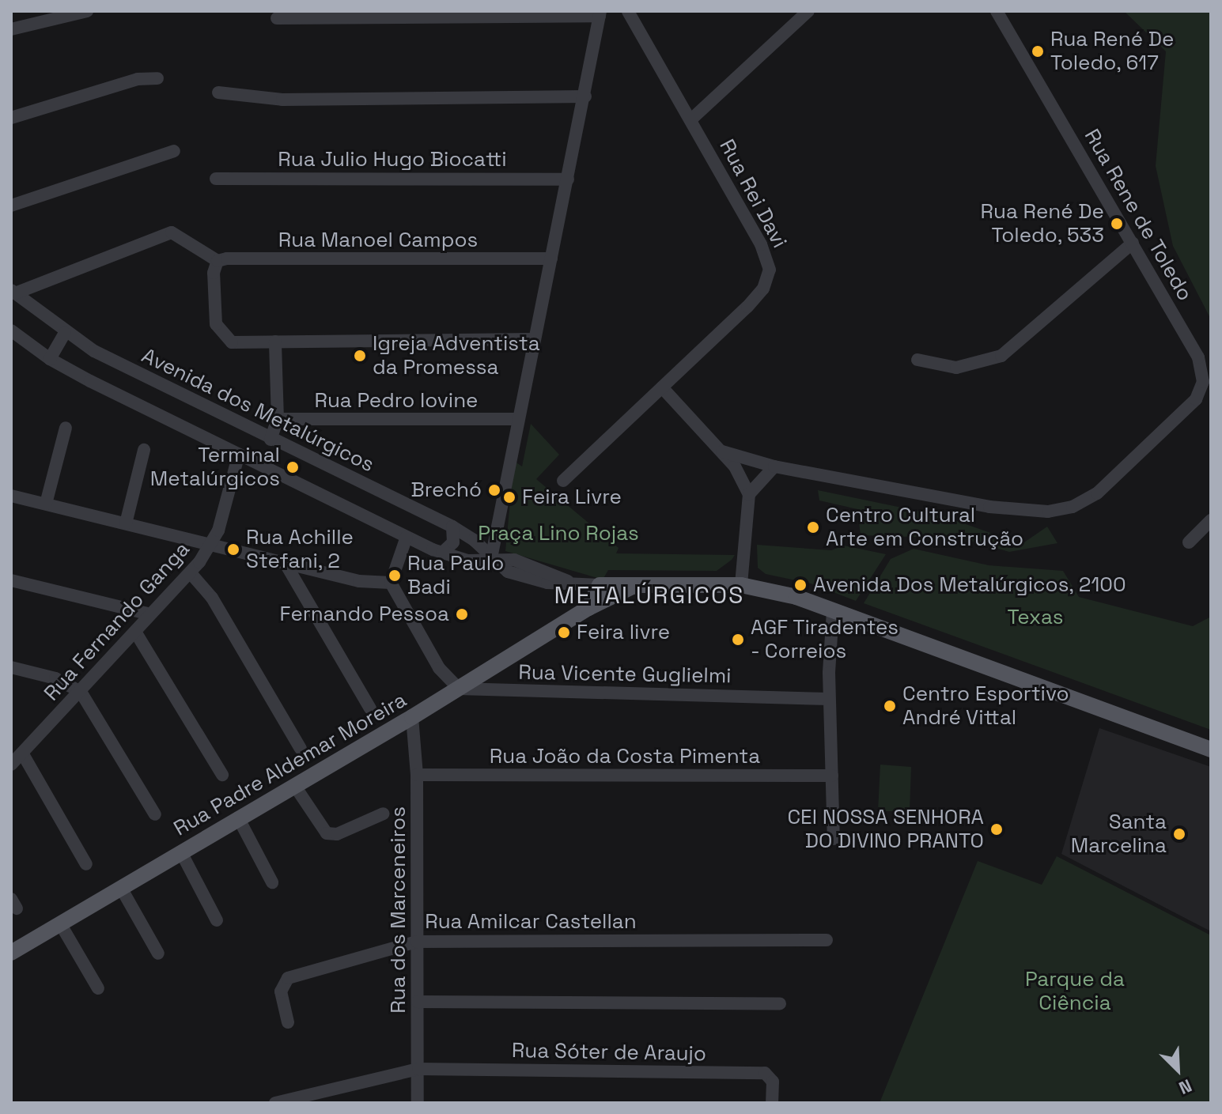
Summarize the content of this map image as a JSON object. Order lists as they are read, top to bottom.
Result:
{
  "streets": {
    "main road": ["Rua Padre Aldemar Moreira"],
    "street": [
      "Rua Julio Hugo Biocatti",
      "Rua Rei Davi",
      "Rua Rene de Toledo",
      "Rua Manoel Campos",
      "Rua Pedro Iovine",
      "Avenida dos Metalúrgicos",
      "Rua Fernando Ganga",
      "Rua Vicente Guglielmi",
      "Rua João da Costa Pimenta",
      "Rua dos Marceneiros",
      "Rua Amilcar Castellan",
      "Rua Sóter de Araujo"
    ]
  },
  "crossings": [
    ["Rua Vicente Guglielmi", "Rua Padre Aldemar Moreira"],
    ["Rua João da Costa Pimenta", "Rua dos Marceneiros"],
    ["Rua Padre Aldemar Moreira", "Rua dos Marceneiros"],
    ["Rua dos Marceneiros", "Rua Amilcar Castellan"],
    ["Rua dos Marceneiros", "Rua Sóter de Araujo"]
  ],
  "districts": ["METALÚRGICOS"],
  "parks": ["Praça Lino Rojas", "Texas", "Parque da Ciência"],
  "places": [
    "Rua René De Toledo, 617",
    "Rua René De Toledo, 533",
    "Igreja Adventista da Promessa",
    "Terminal Metalúrgicos",
    "Brechó",
    "Feira Livre",
    "Centro Cultural Arte em Construção",
    "Rua Achille Stefani, 2",
    "Rua Paulo Badi",
    "Avenida Dos Metalúrgicos, 2100",
    "Fernando Pessoa",
    "Feira livre",
    "AGF Tiradentes - Correios",
    "Centro Esportivo André Vittal",
    "CEI NOSSA SENHORA DO DIVINO PRANTO",
    "Santa Marcelina"
  ],
  "north": "bottom right"
}
